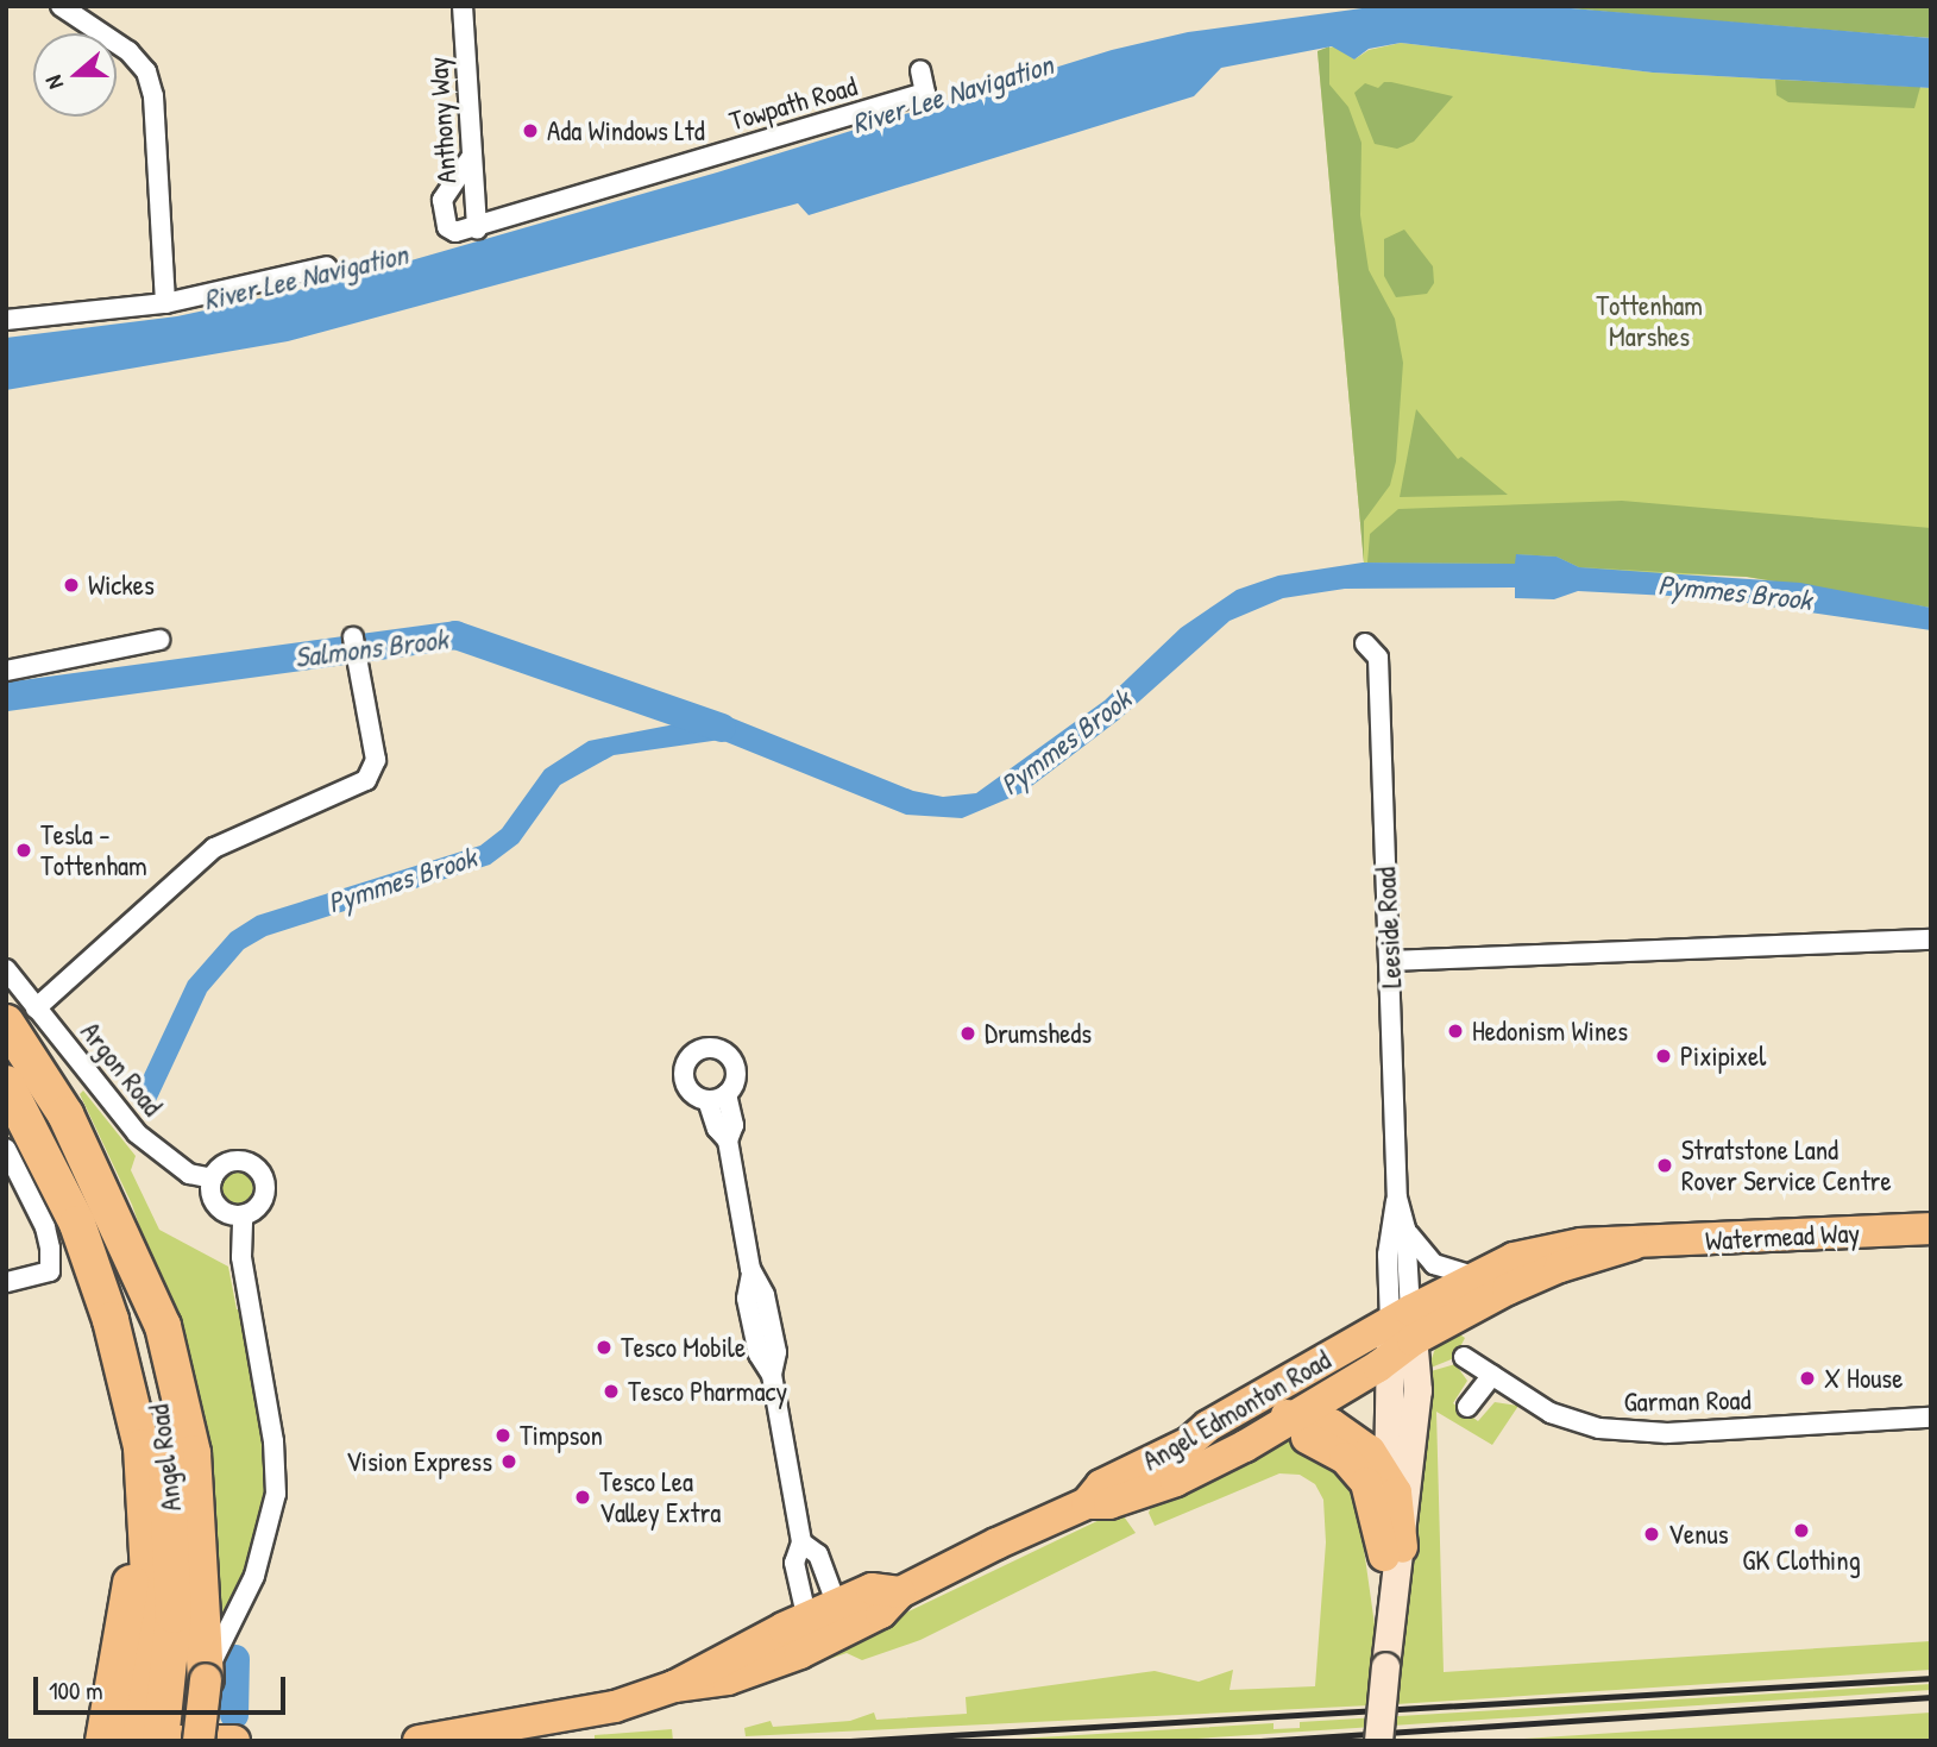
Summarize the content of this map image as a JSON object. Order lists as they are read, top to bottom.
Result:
{
  "streets": {
    "highway": ["Angel Road"],
    "main road": ["Watermead Way", "Angel Edmonton Road"],
    "street": [
      "Towpath Road",
      "Anthony Way",
      "Leeside Road",
      "Argon Road",
      "Garman Road"
    ]
  },
  "crossings": [
    ["Towpath Road", "Anthony Way"],
    ["Leeside Road", "Watermead Way"],
    ["Leeside Road", "Angel Edmonton Road"],
    ["Argon Road", "Angel Road"],
    ["Watermead Way", "Angel Edmonton Road"]
  ],
  "water": ["River Lee Navigation", "Pymmes Brook", "Salmons Brook"],
  "parks": ["Tottenham Marshes"],
  "places": [
    "Ada Windows Ltd",
    "Wickes",
    "Tesla - Tottenham",
    "Hedonism Wines",
    "Drumsheds",
    "Pixipixel",
    "Stratstone Land Rover Service Centre",
    "Tesco Mobile",
    "X House",
    "Tesco Pharmacy",
    "Timpson",
    "Vision Express",
    "Tesco Lea Valley Extra",
    "GK Clothing",
    "Venus"
  ],
  "scale_bar": "100 m",
  "north": "left"
}
